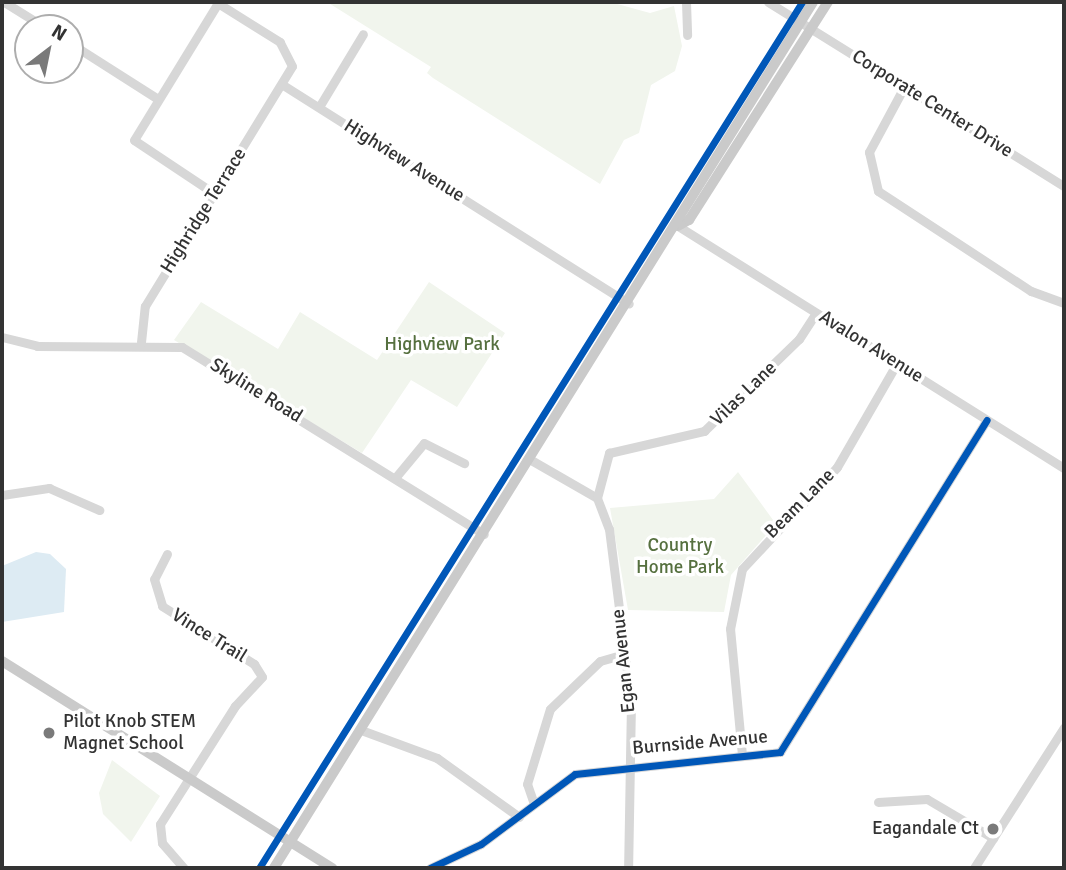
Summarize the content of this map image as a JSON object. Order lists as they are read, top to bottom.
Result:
{
  "streets": {
    "street": [
      "Corporate Center Drive",
      "Highview Avenue",
      "Highridge Terrace",
      "Avalon Avenue",
      "Skyline Road",
      "Vilas Lane",
      "Beam Lane",
      "Vince Trail",
      "Egan Avenue",
      "Burnside Avenue"
    ]
  },
  "crossings": [
    ["Highview Avenue", "Highridge Terrace"],
    ["Highridge Terrace", "Skyline Road"],
    ["Avalon Avenue", "Vilas Lane"],
    ["Avalon Avenue", "Beam Lane"],
    ["Avalon Avenue", "Burnside Avenue"],
    ["Vilas Lane", "Egan Avenue"],
    ["Beam Lane", "Burnside Avenue"],
    ["Egan Avenue", "Burnside Avenue"]
  ],
  "parks": ["Highview Park", "Country Home Park"],
  "places": ["Pilot Knob STEM Magnet School", "Eagandale Ct"],
  "north": "top right"
}
